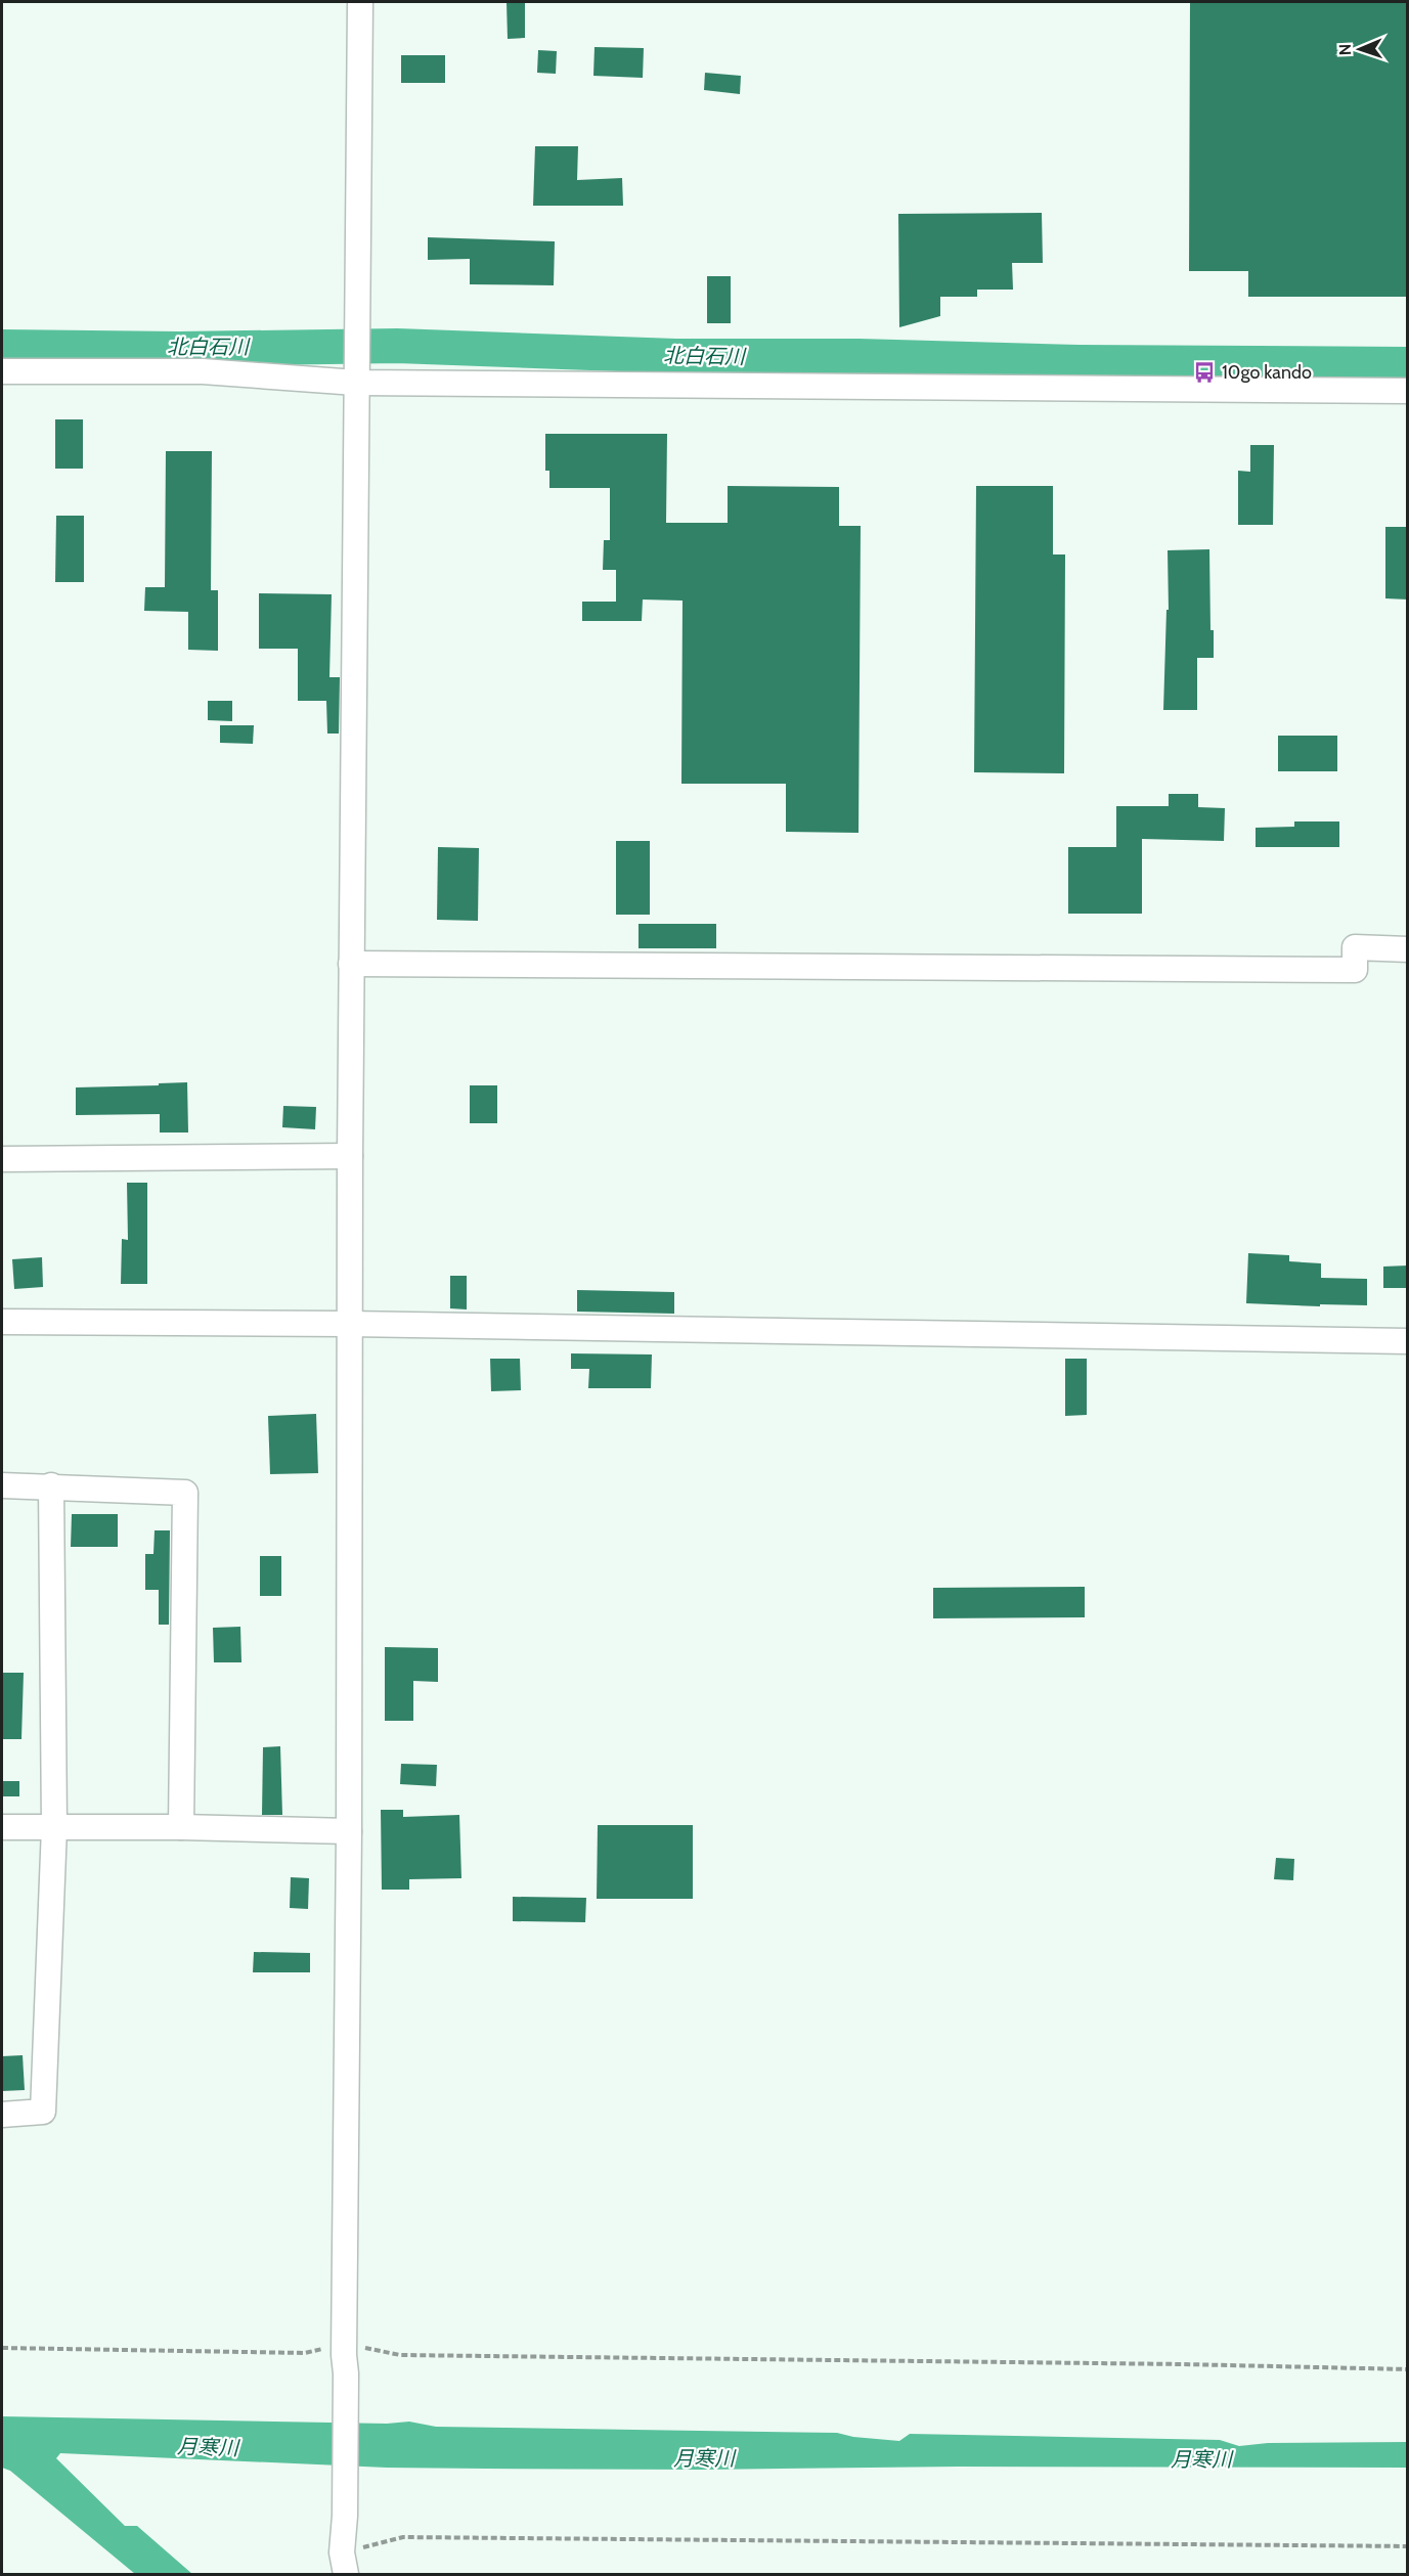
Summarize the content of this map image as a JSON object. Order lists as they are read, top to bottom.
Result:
{
  "water": ["北白石川", "月寒川"],
  "places": {
    "bus stop": ["10go kando"]
  },
  "north": "left"
}
